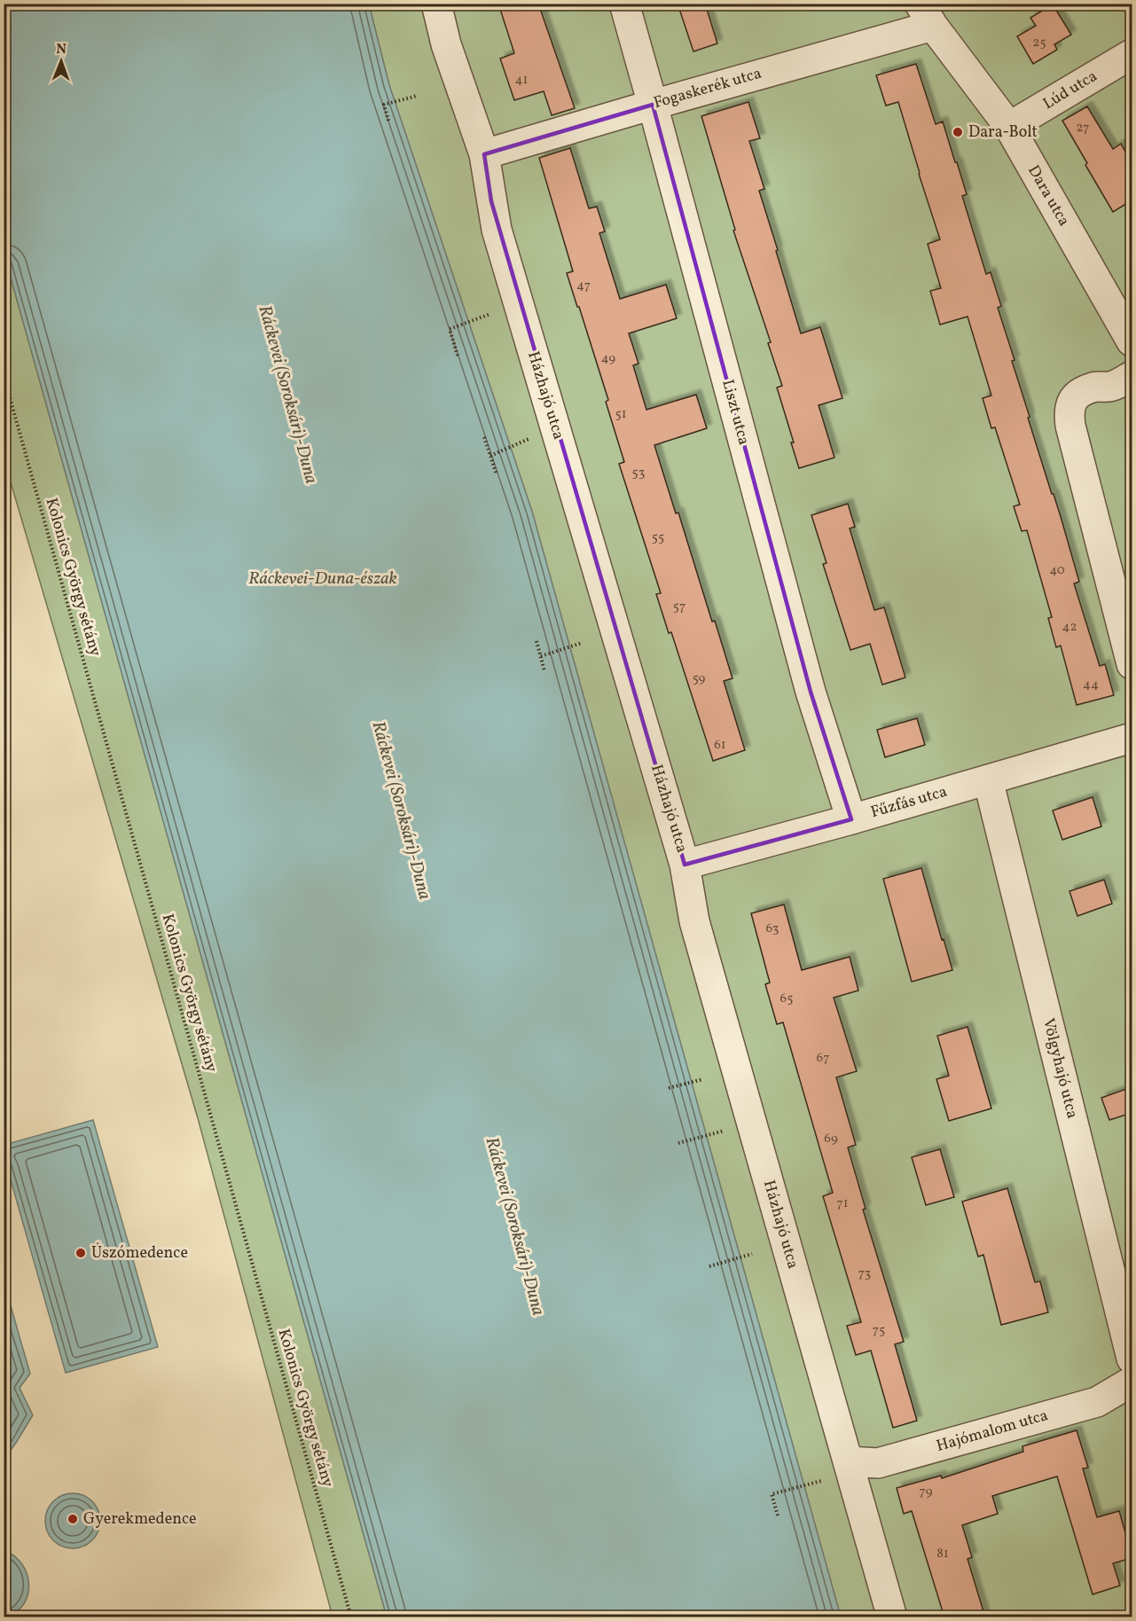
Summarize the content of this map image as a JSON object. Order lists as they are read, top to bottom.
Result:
{
  "streets": {
    "street": [
      "Fogaskerék utca",
      "Lúd utca",
      "Dara utca",
      "Házhajó utca",
      "Liszt utca",
      "Fűzfás utca",
      "Völgyhajó utca",
      "Hajómalom utca"
    ],
    "path": ["Kolonics György sétány"]
  },
  "crossings": [
    ["Fogaskerék utca", "Dara utca"],
    ["Fogaskerék utca", "Házhajó utca"],
    ["Fogaskerék utca", "Liszt utca"],
    ["Lúd utca", "Dara utca"],
    ["Házhajó utca", "Fűzfás utca"],
    ["Házhajó utca", "Hajómalom utca"],
    ["Liszt utca", "Fűzfás utca"],
    ["Fűzfás utca", "Völgyhajó utca"]
  ],
  "water": ["Ráckevei (Soroksári)-Duna", "Ráckevei-Duna-észak"],
  "places": ["Dara-Bolt", "Úszómedence", "Gyerekmedence"],
  "house_numbers": [
    "25",
    "41",
    "27",
    "47",
    "49",
    "51",
    "53",
    "55",
    "40",
    "57",
    "42",
    "59",
    "44",
    "61",
    "63",
    "65",
    "67",
    "69",
    "71",
    "73",
    "75",
    "79",
    "81"
  ],
  "north": "top"
}
